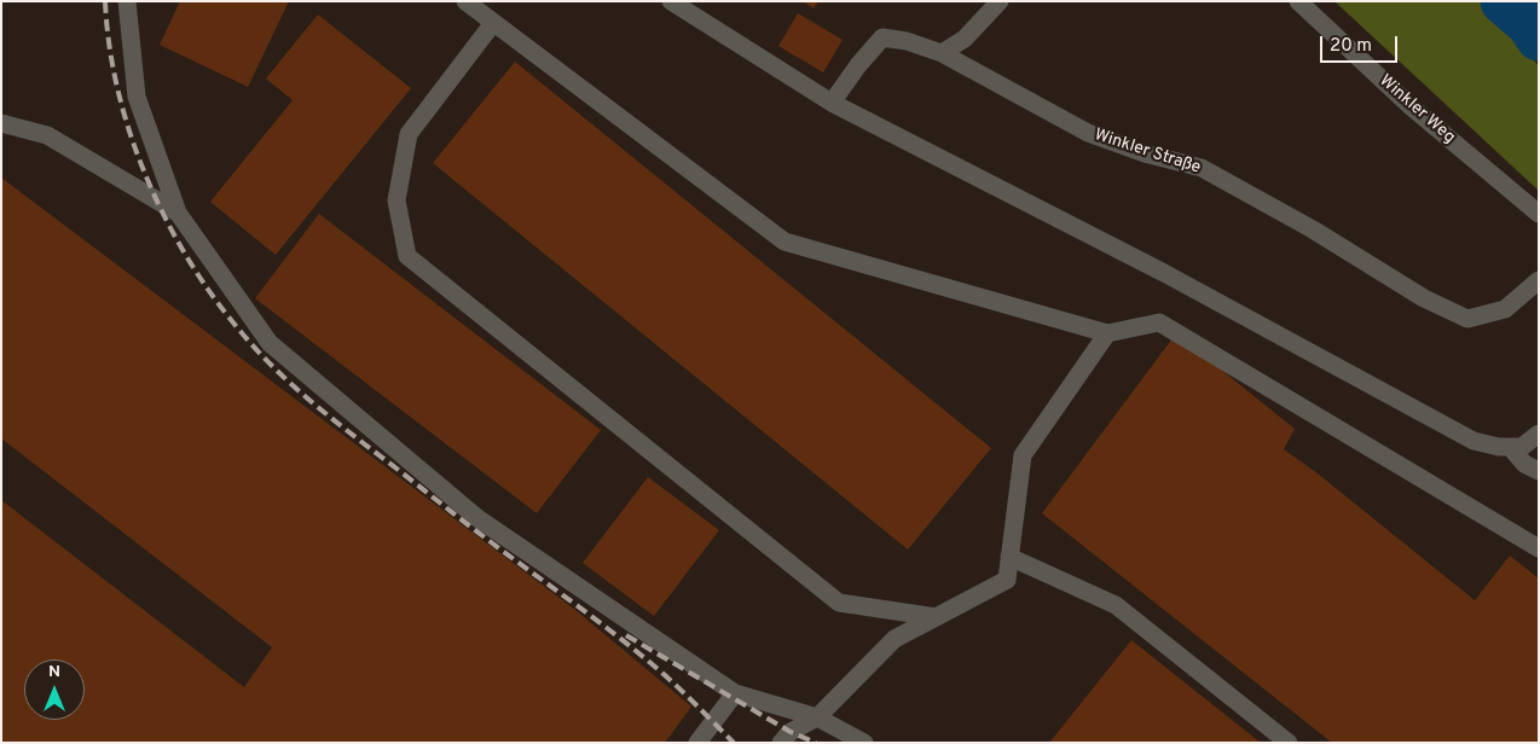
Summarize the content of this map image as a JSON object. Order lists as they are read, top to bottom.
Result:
{
  "streets": {
    "street": ["Winkler Weg", "Winkler Straße"]
  },
  "scale_bar": "20 m",
  "north": "top"
}
